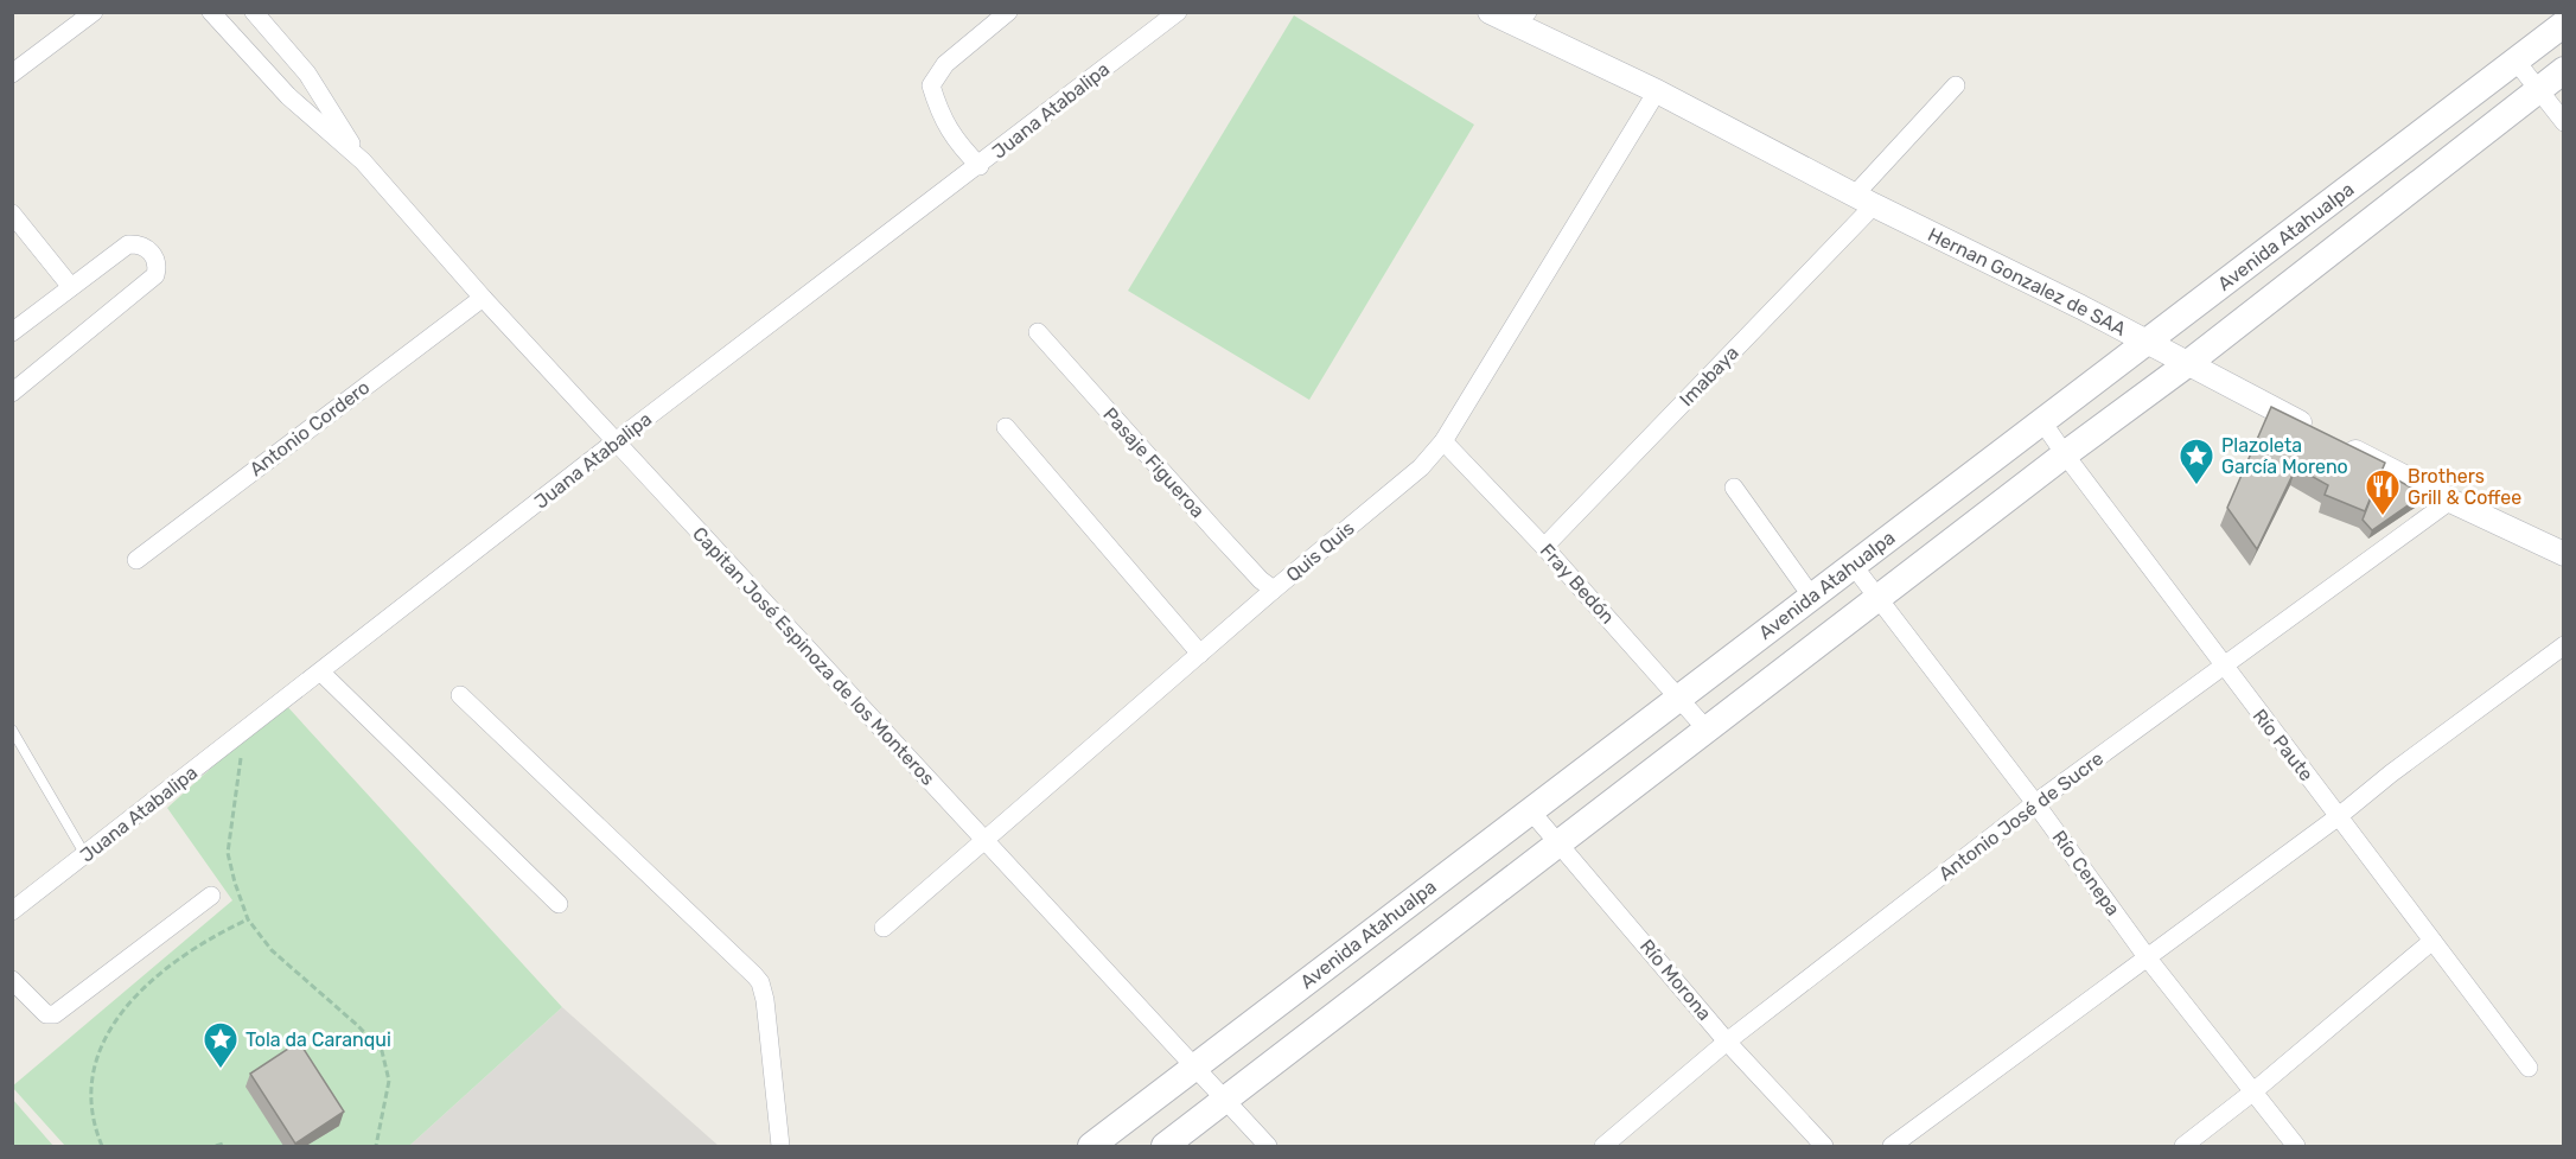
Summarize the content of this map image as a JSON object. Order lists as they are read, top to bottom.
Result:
{
  "streets": {
    "main road": ["Avenida Atahualpa"],
    "street": [
      "Juana Atabalipa",
      "Hernan Gonzalez de SAA",
      "Imabaya",
      "Antonio Cordero",
      "Pasaje Figueroa",
      "Quis Quis",
      "Fray Bedón",
      "Capitan José Espinoza de los Monteros",
      "Río Paute",
      "Antonio José de Sucre",
      "Río Cenepa",
      "Río Morona"
    ]
  },
  "crossings": [
    ["Juana Atabalipa", "Capitan José Espinoza de los Monteros"],
    ["Avenida Atahualpa", "Hernan Gonzalez de SAA"],
    ["Avenida Atahualpa", "Fray Bedón"],
    ["Avenida Atahualpa", "Capitan José Espinoza de los Monteros"],
    ["Avenida Atahualpa", "Río Paute"],
    ["Avenida Atahualpa", "Río Cenepa"],
    ["Avenida Atahualpa", "Río Morona"],
    ["Hernan Gonzalez de SAA", "Imabaya"],
    ["Hernan Gonzalez de SAA", "Quis Quis"],
    ["Hernan Gonzalez de SAA", "Antonio José de Sucre"],
    ["Imabaya", "Fray Bedón"],
    ["Antonio Cordero", "Capitan José Espinoza de los Monteros"],
    ["Pasaje Figueroa", "Quis Quis"],
    ["Quis Quis", "Fray Bedón"],
    ["Quis Quis", "Capitan José Espinoza de los Monteros"],
    ["Río Paute", "Antonio José de Sucre"],
    ["Antonio José de Sucre", "Río Cenepa"],
    ["Antonio José de Sucre", "Río Morona"]
  ],
  "places": {
    "place": ["Plazoleta García Moreno", "Tola da Caranqui"],
    "restaurant": ["Brothers Grill & Coffee"]
  }
}
